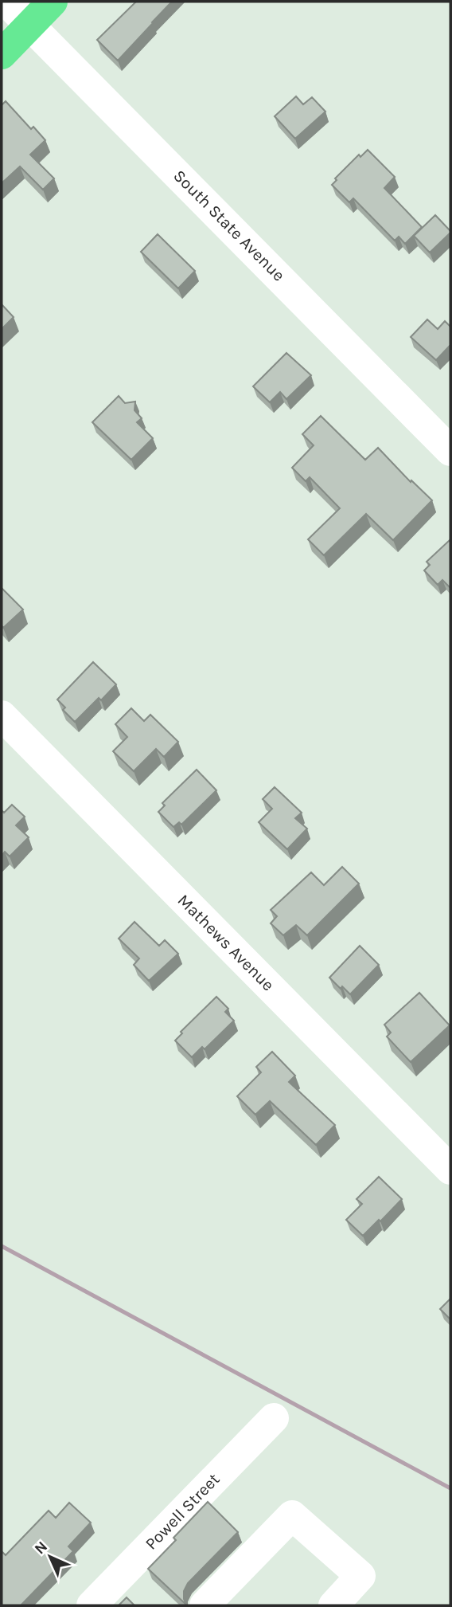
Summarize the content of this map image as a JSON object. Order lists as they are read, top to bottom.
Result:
{
  "streets": {
    "street": ["South State Avenue", "Mathews Avenue", "Powell Street"]
  },
  "north": "top left"
}
